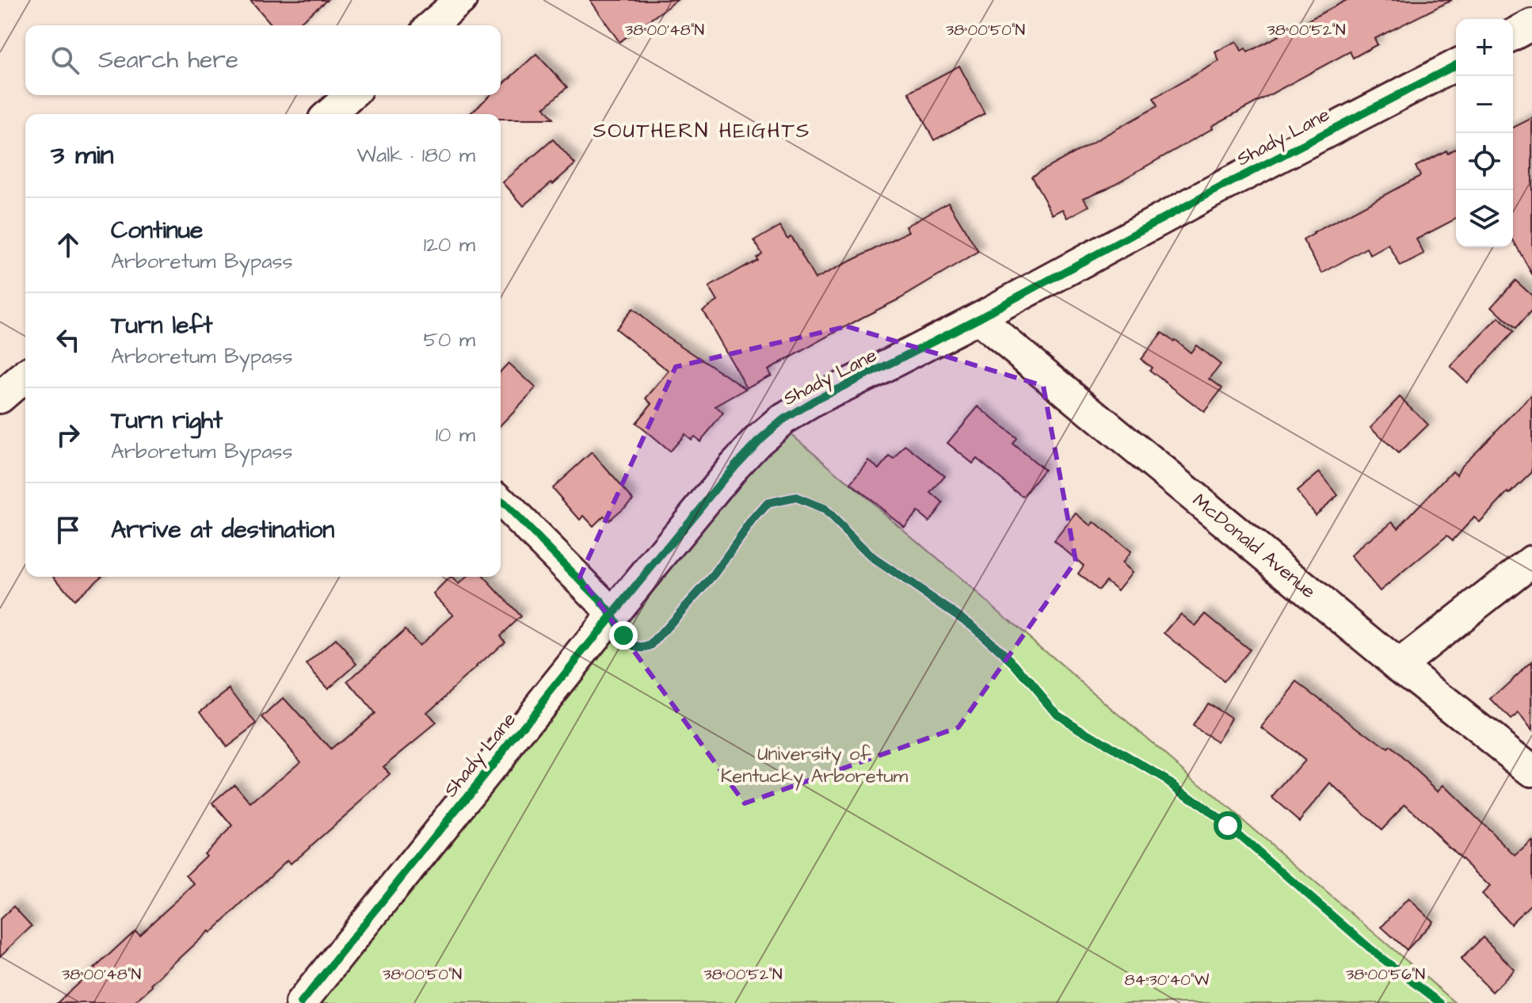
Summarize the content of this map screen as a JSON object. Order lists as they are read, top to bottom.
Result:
{
  "streets": {
    "street": ["Shady Lane", "McDonald Avenue"]
  },
  "crossings": [
    ["Shady Lane", "McDonald Avenue"]
  ],
  "districts": ["SOUTHERN HEIGHTS"],
  "parks": ["University of Kentucky Arboretum"],
  "page": {
    "map_buttons": ["+", "−"],
    "search": "Search here",
    "heading": ["3 min", "Walk · 180 m"],
    "list": [
      ["Continue", "Arboretum Bypass", "120 m"],
      ["Turn left", "Arboretum Bypass", "50 m"],
      ["Turn right", "Arboretum Bypass", "10 m"],
      "Arrive at destination"
    ]
  },
  "coordinates": [
    "38°00'48\"N",
    "38°00'50\"N",
    "38°00'52\"N",
    "38°00'56\"N",
    "84°30'40\"W"
  ]
}
